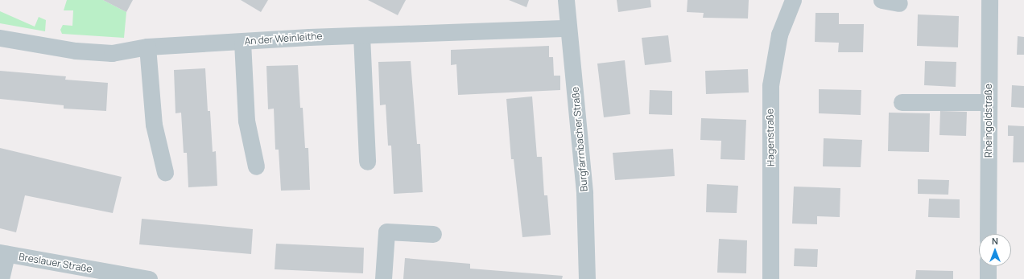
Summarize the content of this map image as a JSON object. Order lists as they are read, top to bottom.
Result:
{
  "streets": {
    "street": [
      "An der Weinleithe",
      "Rheingoldstraße",
      "Hagenstraße",
      "Burgfarrnbacher Straße",
      "Breslauer Straße"
    ]
  },
  "crossings": [
    ["An der Weinleithe", "Burgfarrnbacher Straße"]
  ],
  "north": "top"
}
